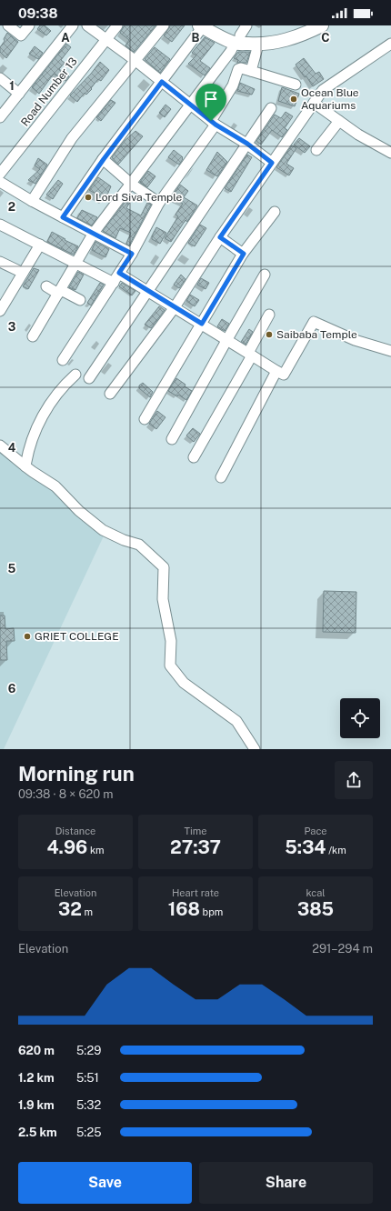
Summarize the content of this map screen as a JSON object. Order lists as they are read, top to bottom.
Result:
{
  "streets": {
    "street": ["Road Number 13"]
  },
  "places": [
    "Ocean Blue Aquariums",
    "Lord Siva Temple",
    "Saibaba Temple",
    "GRIET COLLEGE"
  ],
  "page": {
    "status": "09:38",
    "heading": ["Morning run", "09:38 · 8 × 620 m"],
    "stats": [
      ["Distance", "4.96 km"],
      ["Time", "27:37"],
      ["Pace", "5:34 /km"],
      ["Elevation", "32 m"],
      ["Heart rate", "168 bpm"],
      ["kcal", "385"]
    ],
    "chart": ["Elevation", "291–294 m"],
    "list": [
      {
        "name": "620 m",
        "note": "5:29"
      },
      {
        "name": "1.2 km",
        "note": "5:51"
      },
      {
        "name": "1.9 km",
        "note": "5:32"
      },
      {
        "name": "2.5 km",
        "note": "5:25"
      }
    ],
    "buttons": ["Save", "Share"]
  },
  "grid": {
    "columns": ["A", "B", "C"],
    "rows": [
      "1",
      "2",
      "3",
      "4",
      "5",
      "6"
    ]
  }
}
